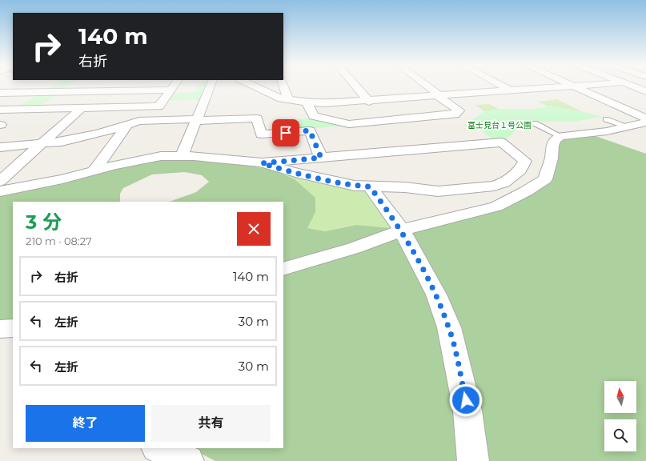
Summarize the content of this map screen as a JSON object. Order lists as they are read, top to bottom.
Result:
{
  "parks": ["富士見台１号公園"],
  "north": "top",
  "page": {
    "turn": ["140 m", "右折"],
    "heading": ["3 分", "210 m · 08:27"],
    "list": [
      {
        "name": "右折",
        "value": "140 m"
      },
      {
        "name": "左折",
        "value": "30 m"
      },
      {
        "name": "左折",
        "value": "30 m"
      }
    ],
    "buttons": ["終了", "共有"]
  }
}
